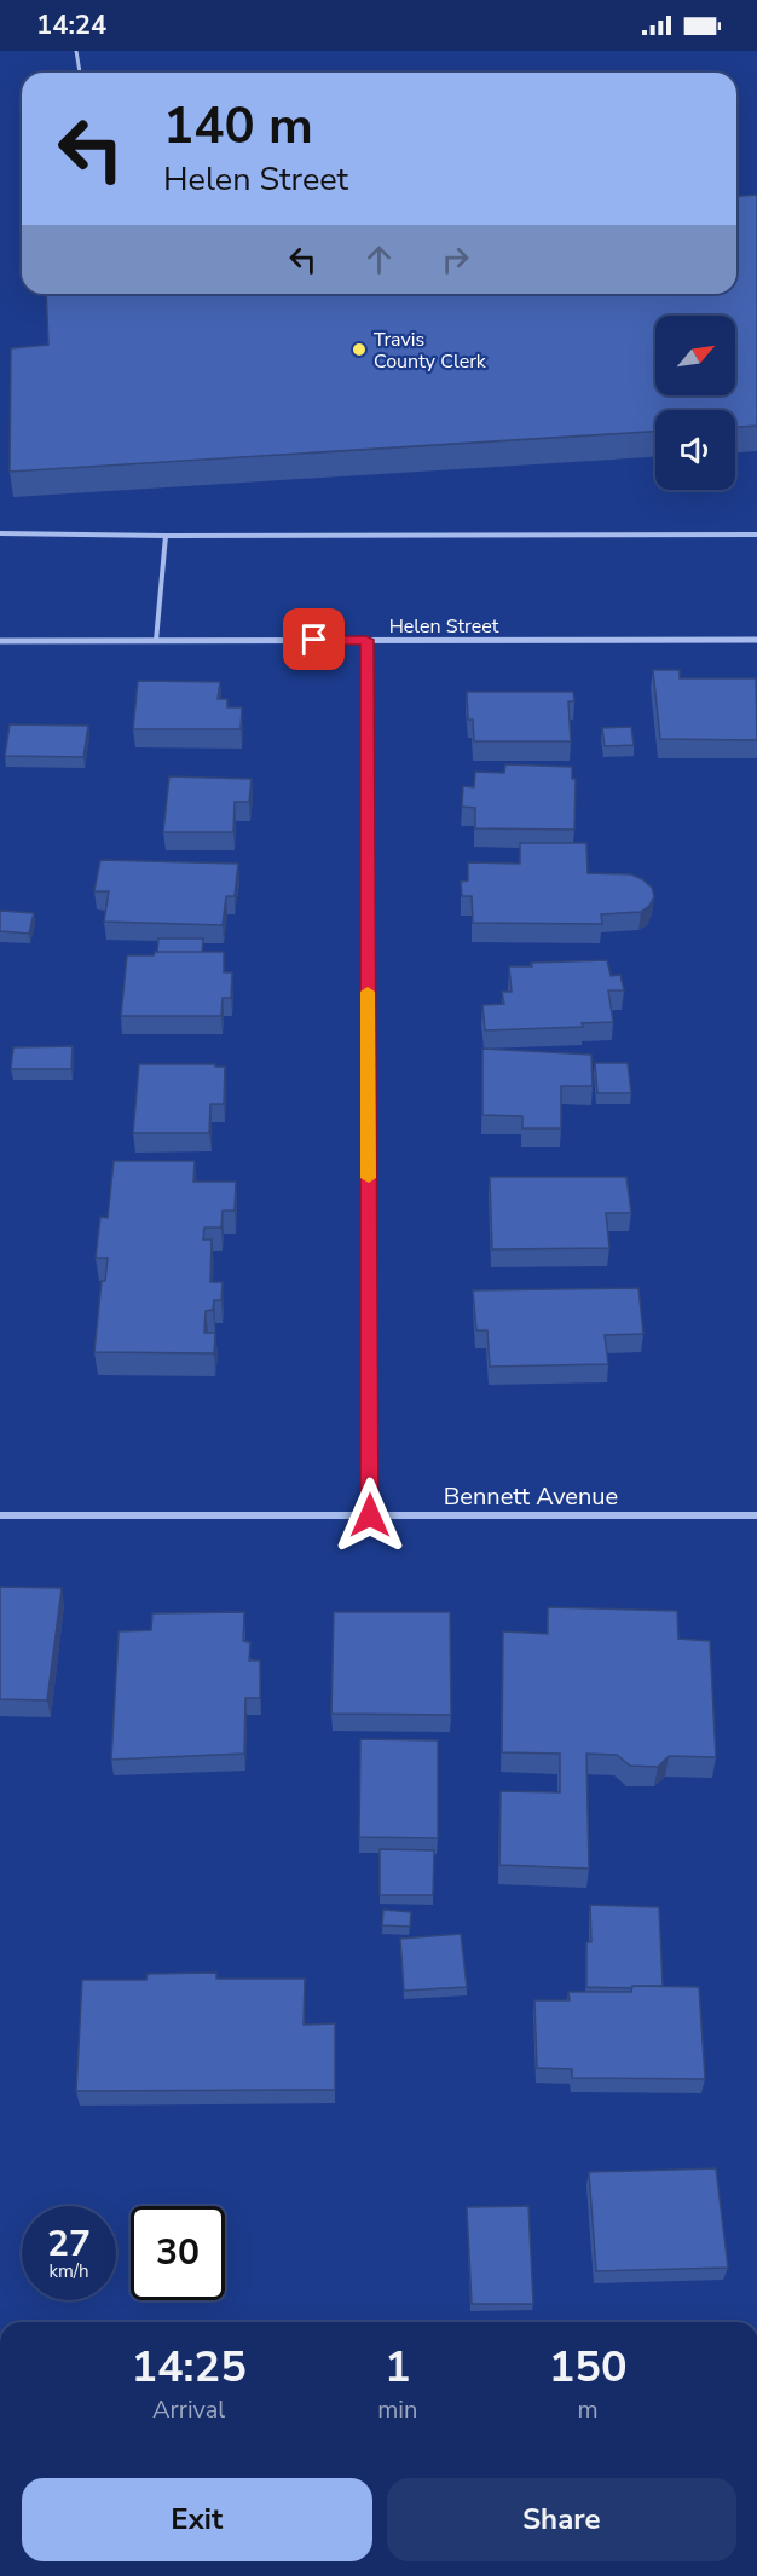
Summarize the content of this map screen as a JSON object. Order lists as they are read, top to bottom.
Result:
{
  "streets": {
    "street": ["Helen Street", "Bennett Avenue"]
  },
  "places": ["Travis County Clerk"],
  "north": "top right",
  "page": {
    "status": "14:24",
    "turn": ["140 m", "Helen Street"],
    "speed": "27 km/h",
    "limit": "30",
    "eta": [
      "14:25",
      "Arrival",
      "1",
      "min",
      "150",
      "m"
    ],
    "buttons": ["Exit", "Share"]
  }
}
